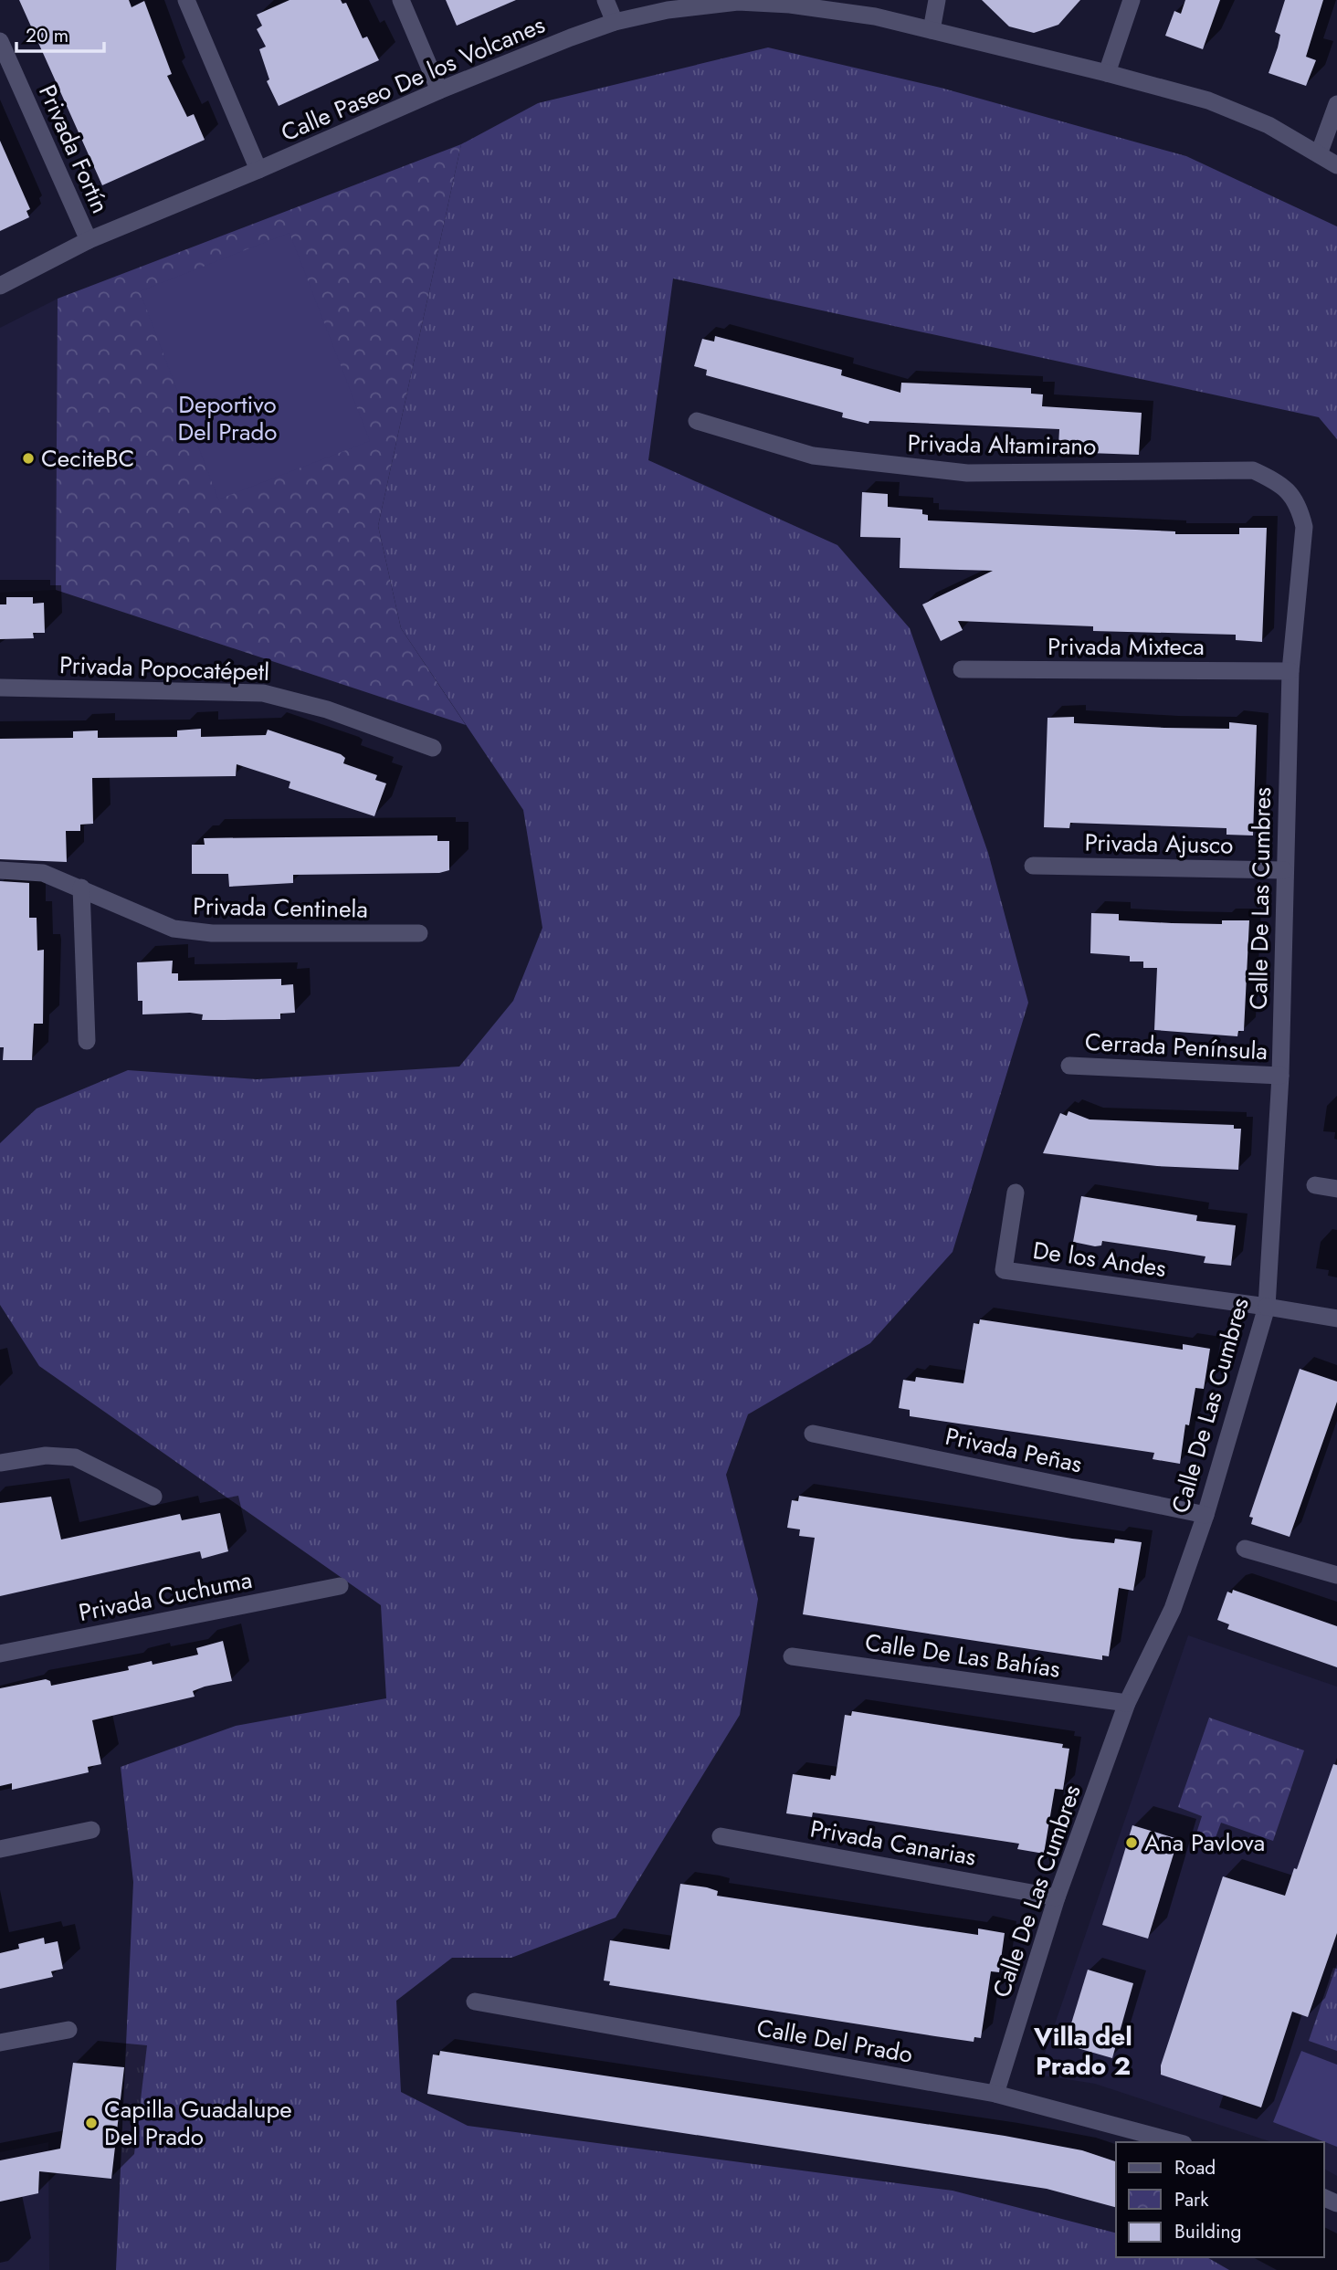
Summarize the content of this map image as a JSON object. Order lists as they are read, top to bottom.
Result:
{
  "streets": {
    "street": [
      "Calle Paseo De los Volcanes",
      "Privada Fortín",
      "Privada Altamirano",
      "Privada Mixteca",
      "Privada Popocatépetl",
      "Privada Ajusco",
      "Calle De Las Cumbres",
      "Privada Centinela",
      "Cerrada Península",
      "De los Andes",
      "Privada Peñas",
      "Privada Cuchuma",
      "Calle De Las Bahías",
      "Privada Canarias",
      "Calle Del Prado"
    ]
  },
  "crossings": [
    ["Calle Paseo De los Volcanes", "Privada Fortín"],
    ["Privada Altamirano", "Calle De Las Cumbres"],
    ["Privada Mixteca", "Calle De Las Cumbres"],
    ["Privada Ajusco", "Calle De Las Cumbres"],
    ["Calle De Las Cumbres", "Cerrada Península"],
    ["Calle De Las Cumbres", "De los Andes"],
    ["Calle De Las Cumbres", "Privada Peñas"],
    ["Calle De Las Cumbres", "Calle De Las Bahías"],
    ["Calle De Las Cumbres", "Privada Canarias"],
    ["Calle De Las Cumbres", "Calle Del Prado"]
  ],
  "districts": ["Villa del Prado 2"],
  "parks": ["Deportivo Del Prado"],
  "places": ["CeciteBC", "Ana Pavlova", "Capilla Guadalupe Del Prado"],
  "legend": ["Road", "Park", "Building"],
  "scale_bar": "20 m"
}
